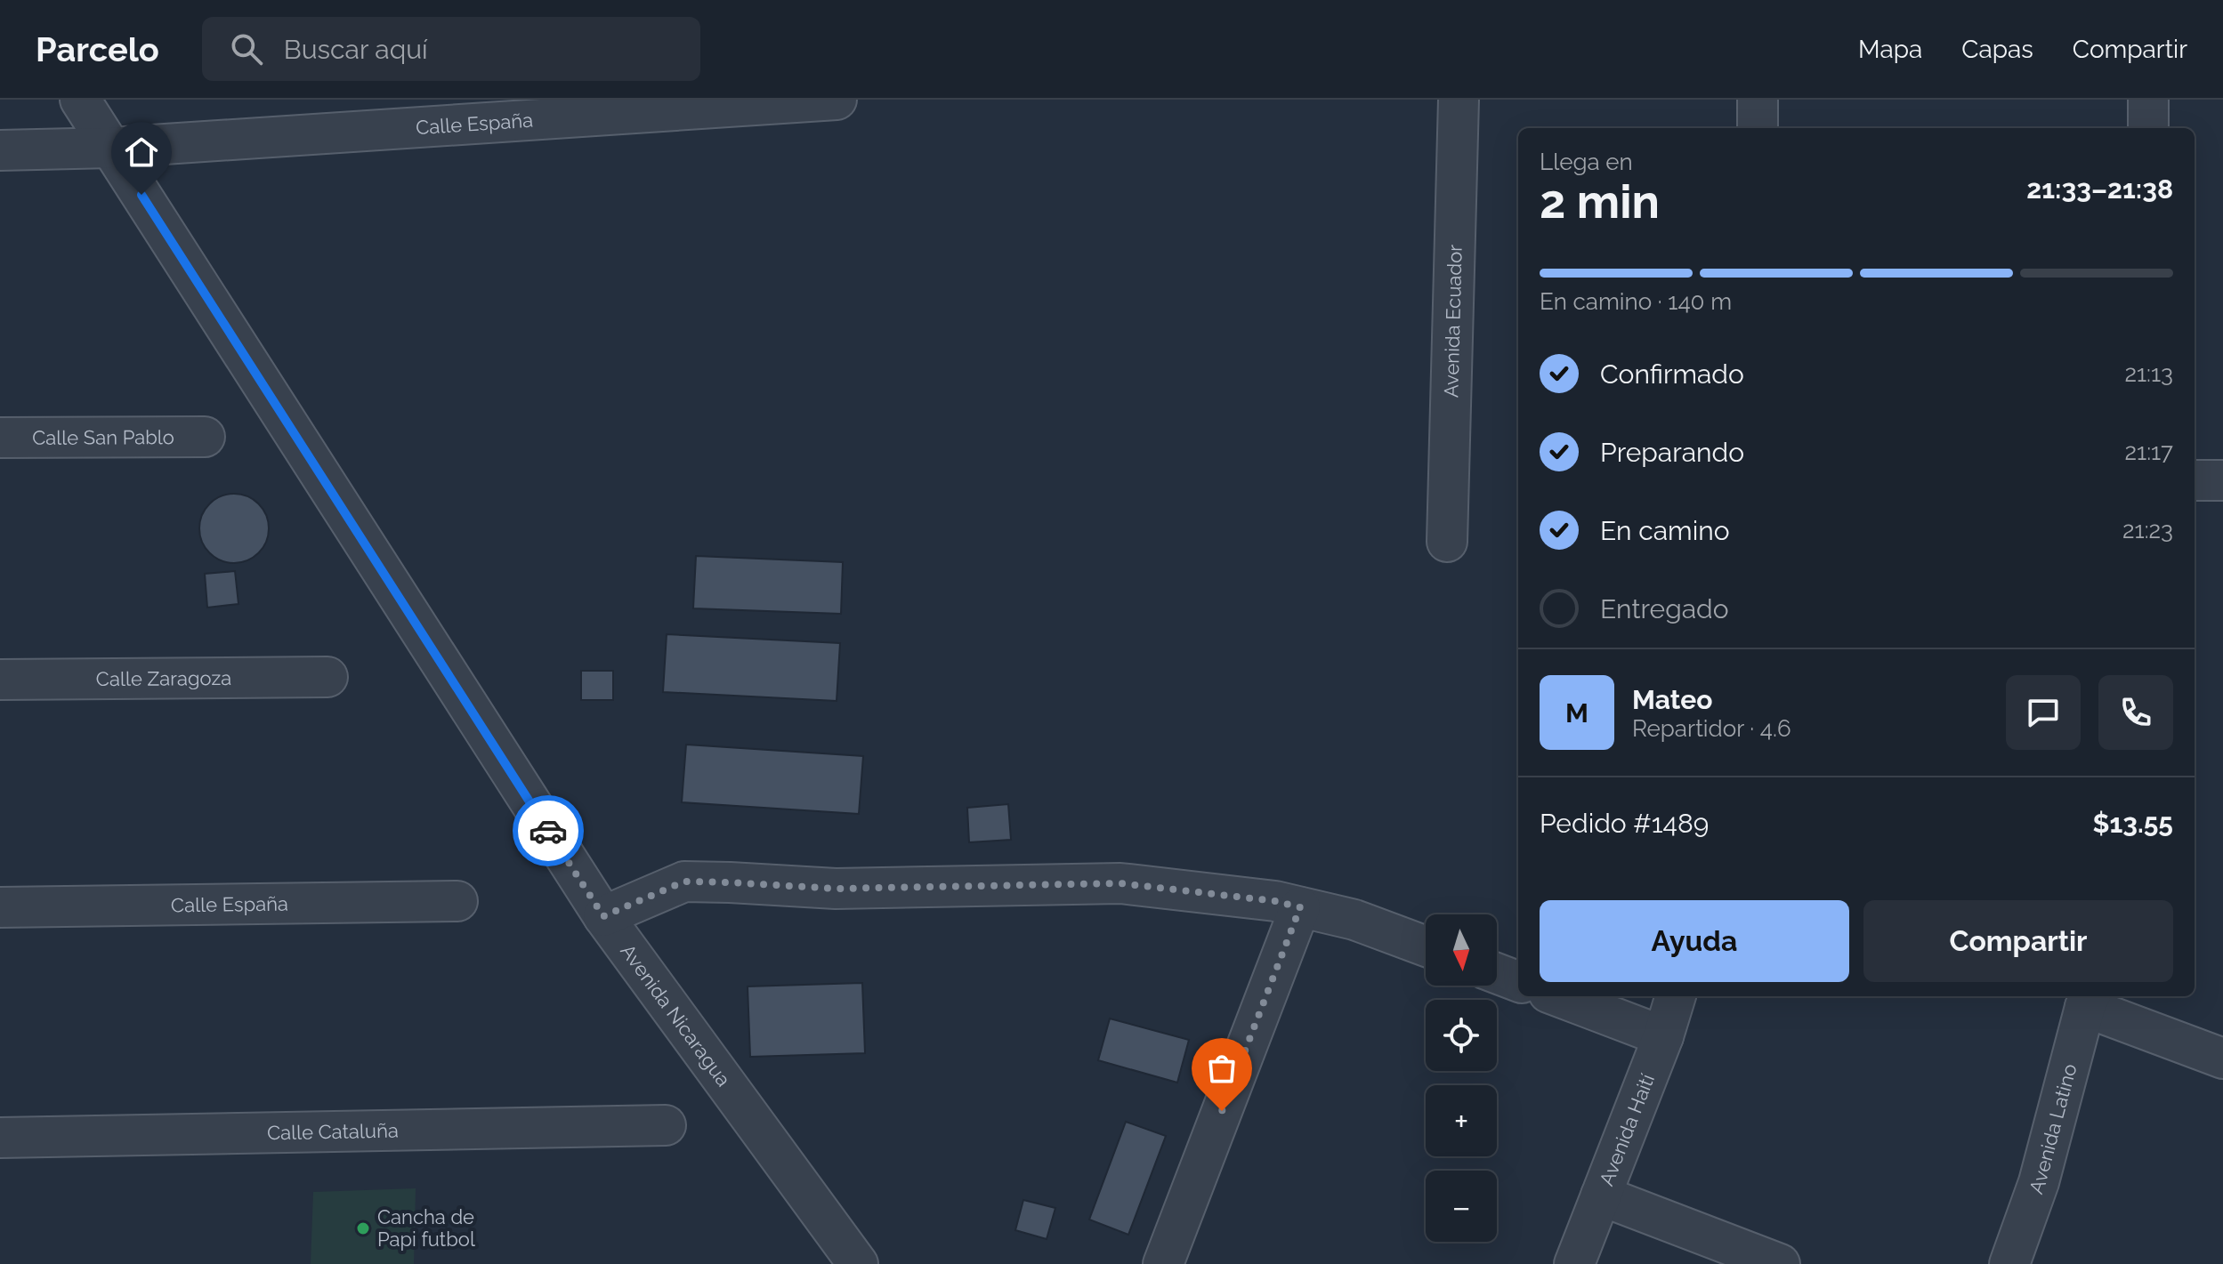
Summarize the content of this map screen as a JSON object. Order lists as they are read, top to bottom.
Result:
{
  "streets": {
    "street": [
      "Calle España",
      "Avenida Ecuador",
      "Calle San Pablo",
      "Calle Zaragoza",
      "Avenida Nicaragua",
      "Avenida Haití",
      "Avenida Latino",
      "Calle Cataluña"
    ]
  },
  "crossings": [
    ["Calle España", "Avenida Nicaragua"]
  ],
  "places": ["Cancha de Papi futbol"],
  "north": "bottom",
  "page": {
    "header": "Parcelo",
    "search": "Buscar aquí",
    "nav": ["Mapa", "Capas", "Compartir"],
    "heading": ["2 min", "Llega en", "21:33–21:38"],
    "panel": [
      "Mateo",
      "Repartidor · 4.6",
      "Pedido #1489",
      "$13.55"
    ],
    "bar": "En camino · 140 m",
    "list": [
      ["Confirmado", "21:13"],
      ["Preparando", "21:17"],
      ["En camino", "21:23"],
      "Entregado"
    ],
    "round": "M",
    "buttons": ["Ayuda", "Compartir"],
    "map_buttons": ["+", "−"]
  }
}
